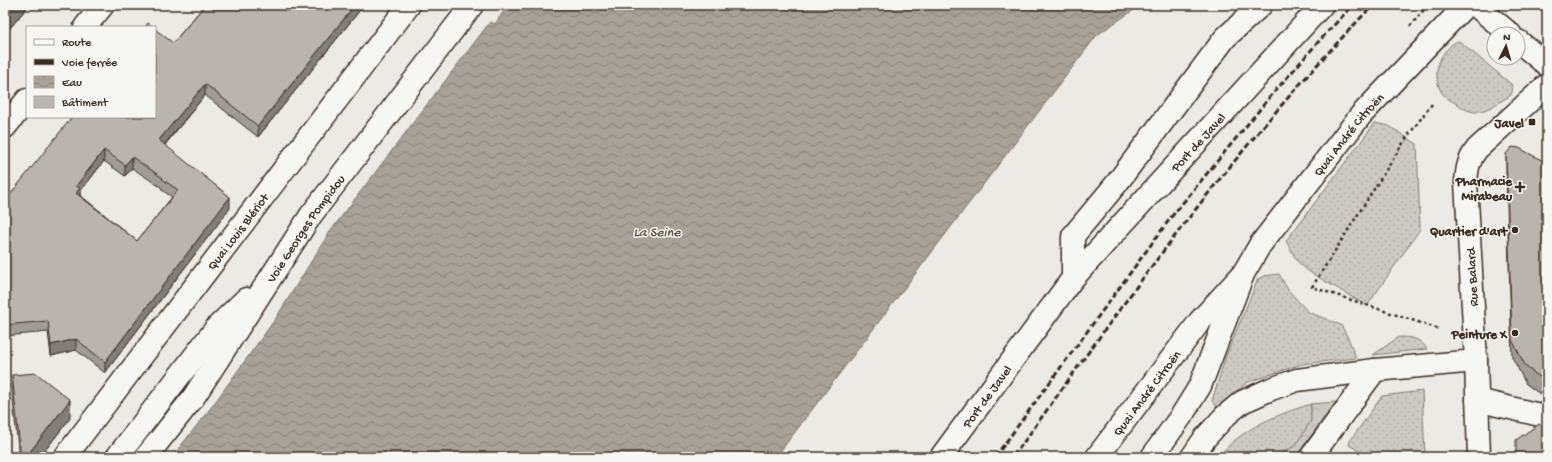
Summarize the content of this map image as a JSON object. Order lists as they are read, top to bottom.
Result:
{
  "streets": {
    "main road": [
      "Quai André Citroën",
      "Port de Javel",
      "Voie Georges Pompidou",
      "Quai Louis Blériot",
      "Rue Balard"
    ]
  },
  "water": ["La Seine"],
  "places": {
    "transit": ["Javel"],
    "health": ["Pharmacie Mirabeau"],
    "other": ["Quartier d'art", "Peinture X"]
  },
  "legend": [
    "Route",
    "Voie ferrée",
    "Eau",
    "Bâtiment"
  ],
  "north": "top"
}
